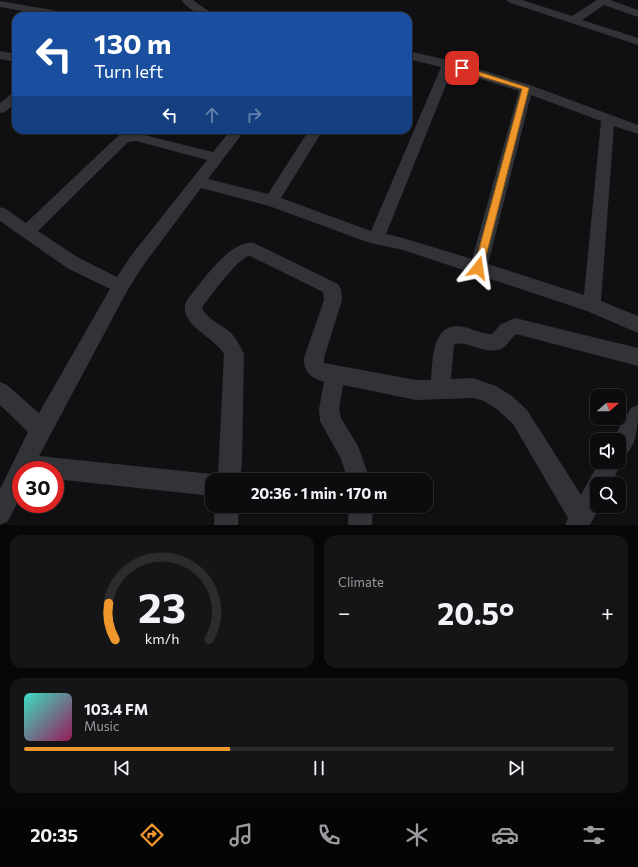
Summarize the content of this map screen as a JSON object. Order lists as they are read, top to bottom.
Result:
{
  "north": "right",
  "page": {
    "turn": ["130 m", "Turn left"],
    "limit": "30",
    "trip": "20:36 · 1 min · 170 m",
    "tile": "Climate",
    "heat": ["−", "20.5°", "+"],
    "song": ["103.4 FM", "Music"],
    "tabs": "20:35",
    "gauge": ["23", "km/h"]
  }
}
